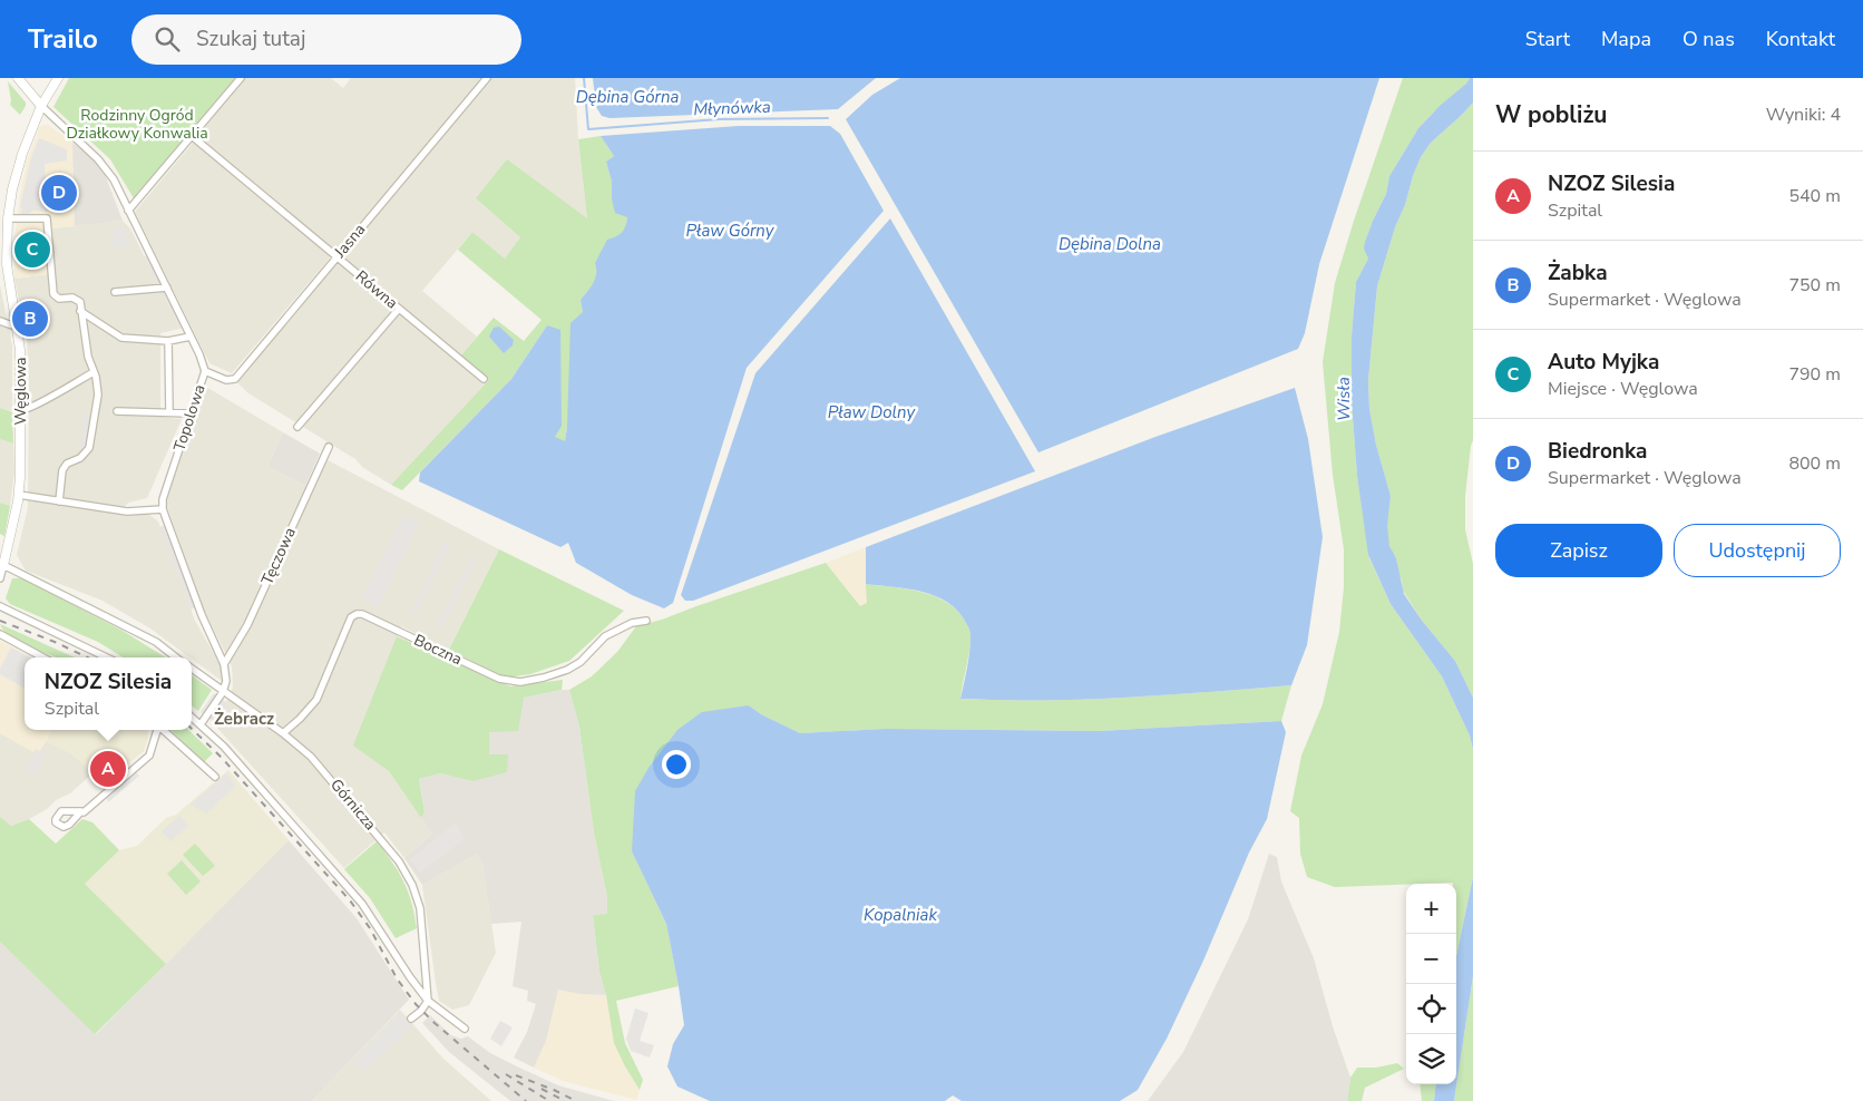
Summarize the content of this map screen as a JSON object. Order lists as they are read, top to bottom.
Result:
{
  "streets": {
    "street": [
      "Jasna",
      "Równa",
      "Węglowa",
      "Topolowa",
      "Tęczowa",
      "Boczna",
      "Górnicza"
    ]
  },
  "crossings": [
    ["Jasna", "Równa"],
    ["Jasna", "Topolowa"],
    ["Węglowa", "Topolowa"],
    ["Boczna", "Górnicza"]
  ],
  "districts": ["Żebracz"],
  "water": [
    "Dębina Górna",
    "Młynówka",
    "Pław Górny",
    "Dębina Dolna",
    "Wisła",
    "Pław Dolny",
    "Kopalniak"
  ],
  "parks": ["Rodzinny Ogród Działkowy Konwalia"],
  "page": {
    "header": "Trailo",
    "search": "Szukaj tutaj",
    "nav": [
      "Start",
      "Mapa",
      "O nas",
      "Kontakt"
    ],
    "heading": ["W pobliżu", "Wyniki: 4"],
    "list": [
      {
        "mark": "A",
        "name": "NZOZ Silesia",
        "note": "Szpital",
        "value": "540 m"
      },
      {
        "mark": "B",
        "name": "Żabka",
        "note": "Supermarket · Węglowa",
        "value": "750 m"
      },
      {
        "mark": "C",
        "name": "Auto Myjka",
        "note": "Miejsce · Węglowa",
        "value": "790 m"
      },
      {
        "mark": "D",
        "name": "Biedronka",
        "note": "Supermarket · Węglowa",
        "value": "800 m"
      }
    ],
    "pins": [
      "D",
      "C",
      "B",
      "A"
    ],
    "buttons": ["Zapisz", "Udostępnij"],
    "popup": ["NZOZ Silesia", "Szpital"],
    "map_buttons": ["+", "−"]
  }
}
